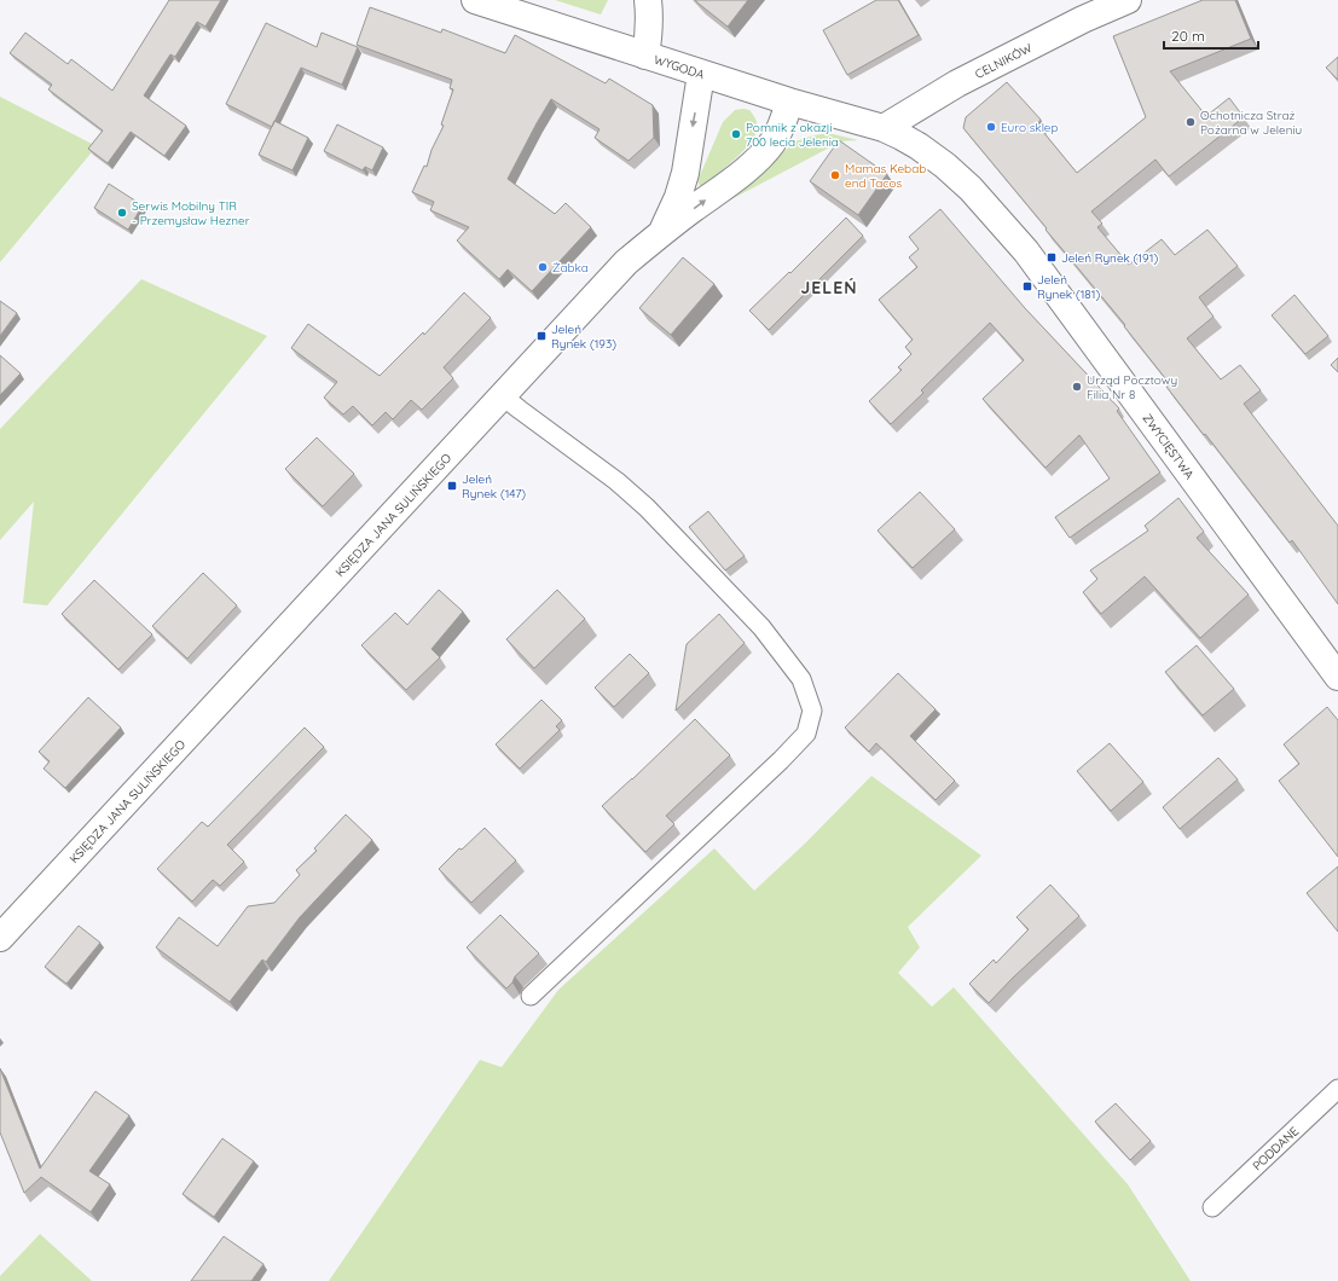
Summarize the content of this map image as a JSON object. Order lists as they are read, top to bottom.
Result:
{
  "streets": {
    "street": [
      "CELNIKÓW",
      "WYGODA",
      "ZWYCIĘSTWA",
      "KSIĘDZA JANA SULIŃSKIEGO"
    ],
    "lane": ["PODDANE"]
  },
  "crossings": [
    ["CELNIKÓW", "WYGODA"],
    ["CELNIKÓW", "ZWYCIĘSTWA"],
    ["WYGODA", "ZWYCIĘSTWA"],
    ["WYGODA", "KSIĘDZA JANA SULIŃSKIEGO"]
  ],
  "districts": ["JELEŃ"],
  "places": {
    "other": [
      "Ochotnicza Straż Pożarna w Jeleniu",
      "Euro sklep",
      "Pomnik z okazji 700 lecia Jelenia",
      "Mamas Kebab end Tacos",
      "Serwis Mobilny TIR - Przemysław Hezner",
      "Żabka",
      "Urząd Pocztowy Filia Nr 8"
    ],
    "transit": [
      "Jeleń Rynek (191)",
      "Jeleń Rynek (181)",
      "Jeleń Rynek (193)",
      "Jeleń Rynek (147)"
    ]
  },
  "scale_bar": "20 m"
}
